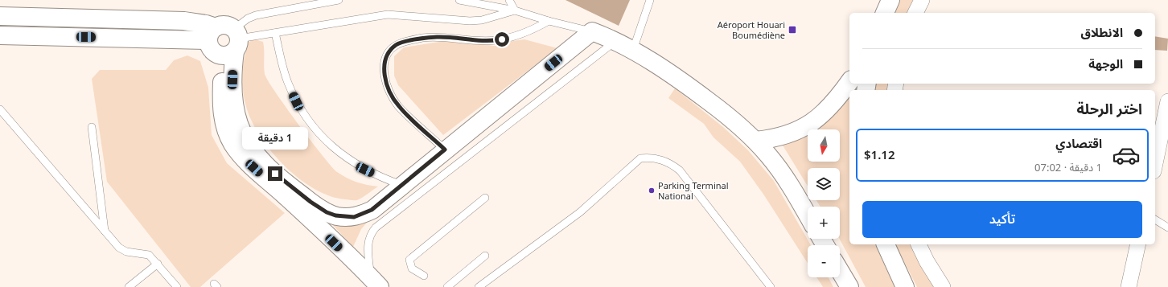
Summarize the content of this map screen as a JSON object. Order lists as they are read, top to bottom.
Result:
{
  "places": {
    "transit": ["Aéroport Houari Boumédiène"],
    "other": ["Parking Terminal National"]
  },
  "north": "bottom",
  "page": {
    "banner": ["الانطلاق", "الوجهة"],
    "heading": "اختر الرحلة",
    "bubble": "1 دقيقة",
    "list": [
      {
        "name": "اقتصادي",
        "note": "1 دقيقة · 07:02",
        "value": "$1.12"
      }
    ],
    "map_buttons": ["+", "−"],
    "buttons": "تأكيد"
  }
}
